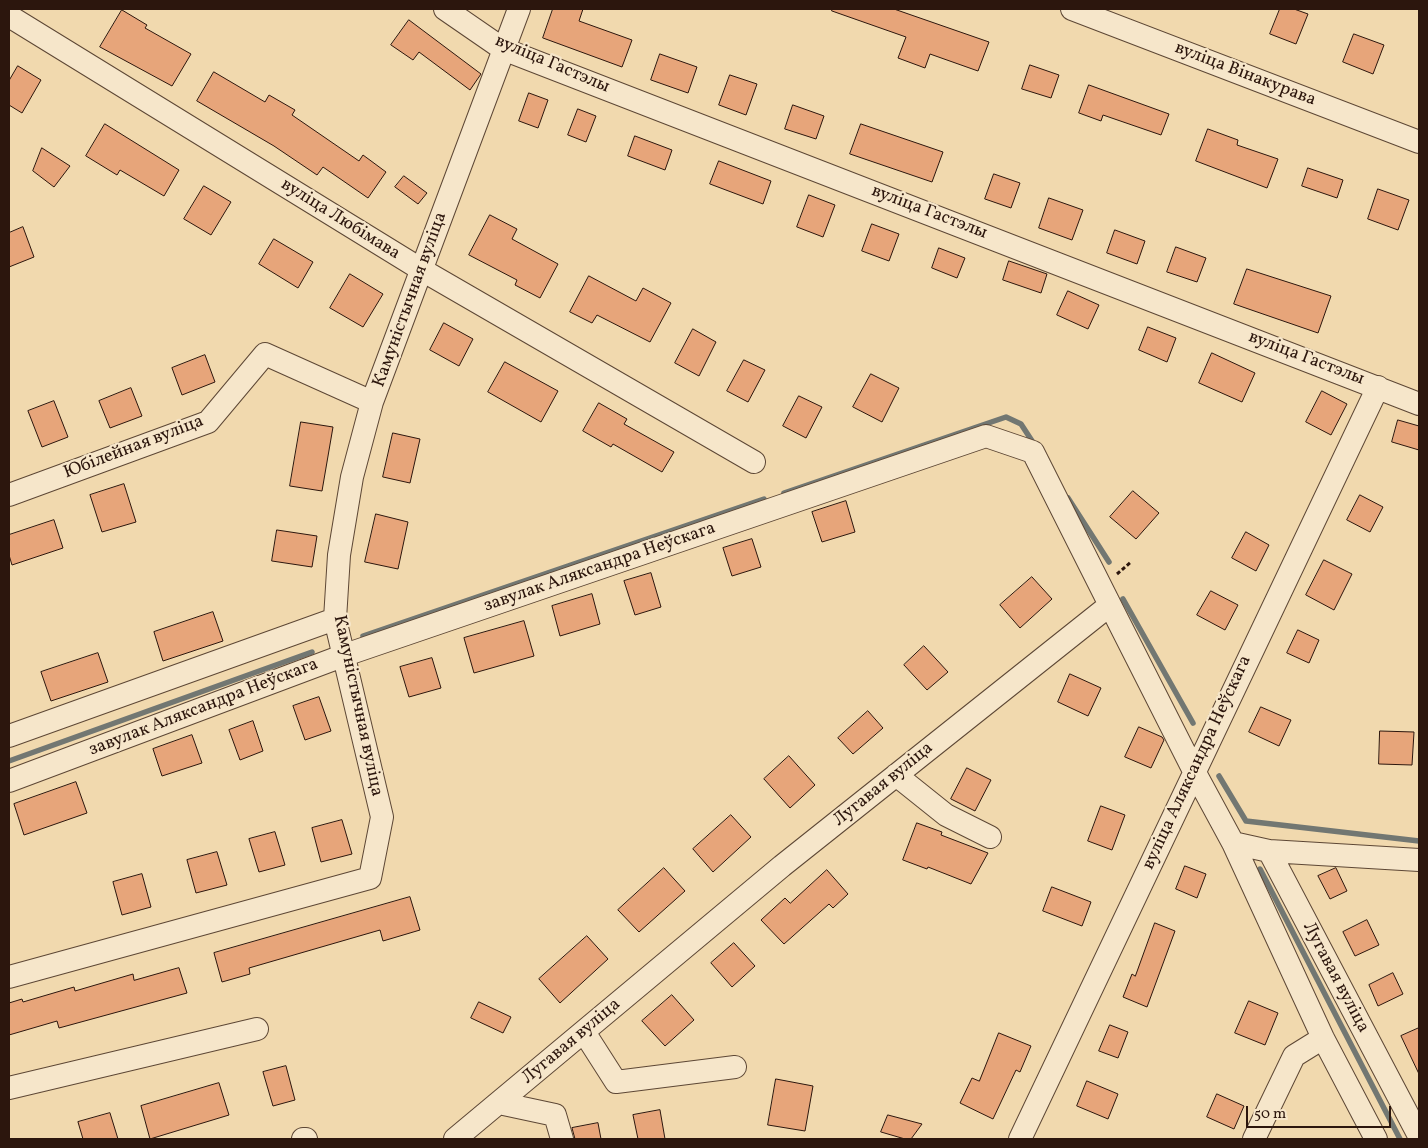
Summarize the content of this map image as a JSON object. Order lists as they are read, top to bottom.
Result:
{
  "streets": {
    "street": [
      "вуліца Гастэлы",
      "вуліца Вінакурава",
      "вуліца Любімава",
      "Камуністычная вуліца",
      "Юбілейная вуліца",
      "завулак Аляксандра Неўскага",
      "вуліца Аляксандра Неўскага",
      "Лугавая вуліца"
    ]
  },
  "crossings": [
    ["вуліца Гастэлы", "Камуністычная вуліца"],
    ["вуліца Гастэлы", "вуліца Аляксандра Неўскага"],
    ["вуліца Любімава", "Камуністычная вуліца"],
    ["Камуністычная вуліца", "Юбілейная вуліца"],
    ["Камуністычная вуліца", "завулак Аляксандра Неўскага"],
    ["завулак Аляксандра Неўскага", "Лугавая вуліца"],
    ["вуліца Аляксандра Неўскага", "Лугавая вуліца"]
  ],
  "scale_bar": "50 m"
}
